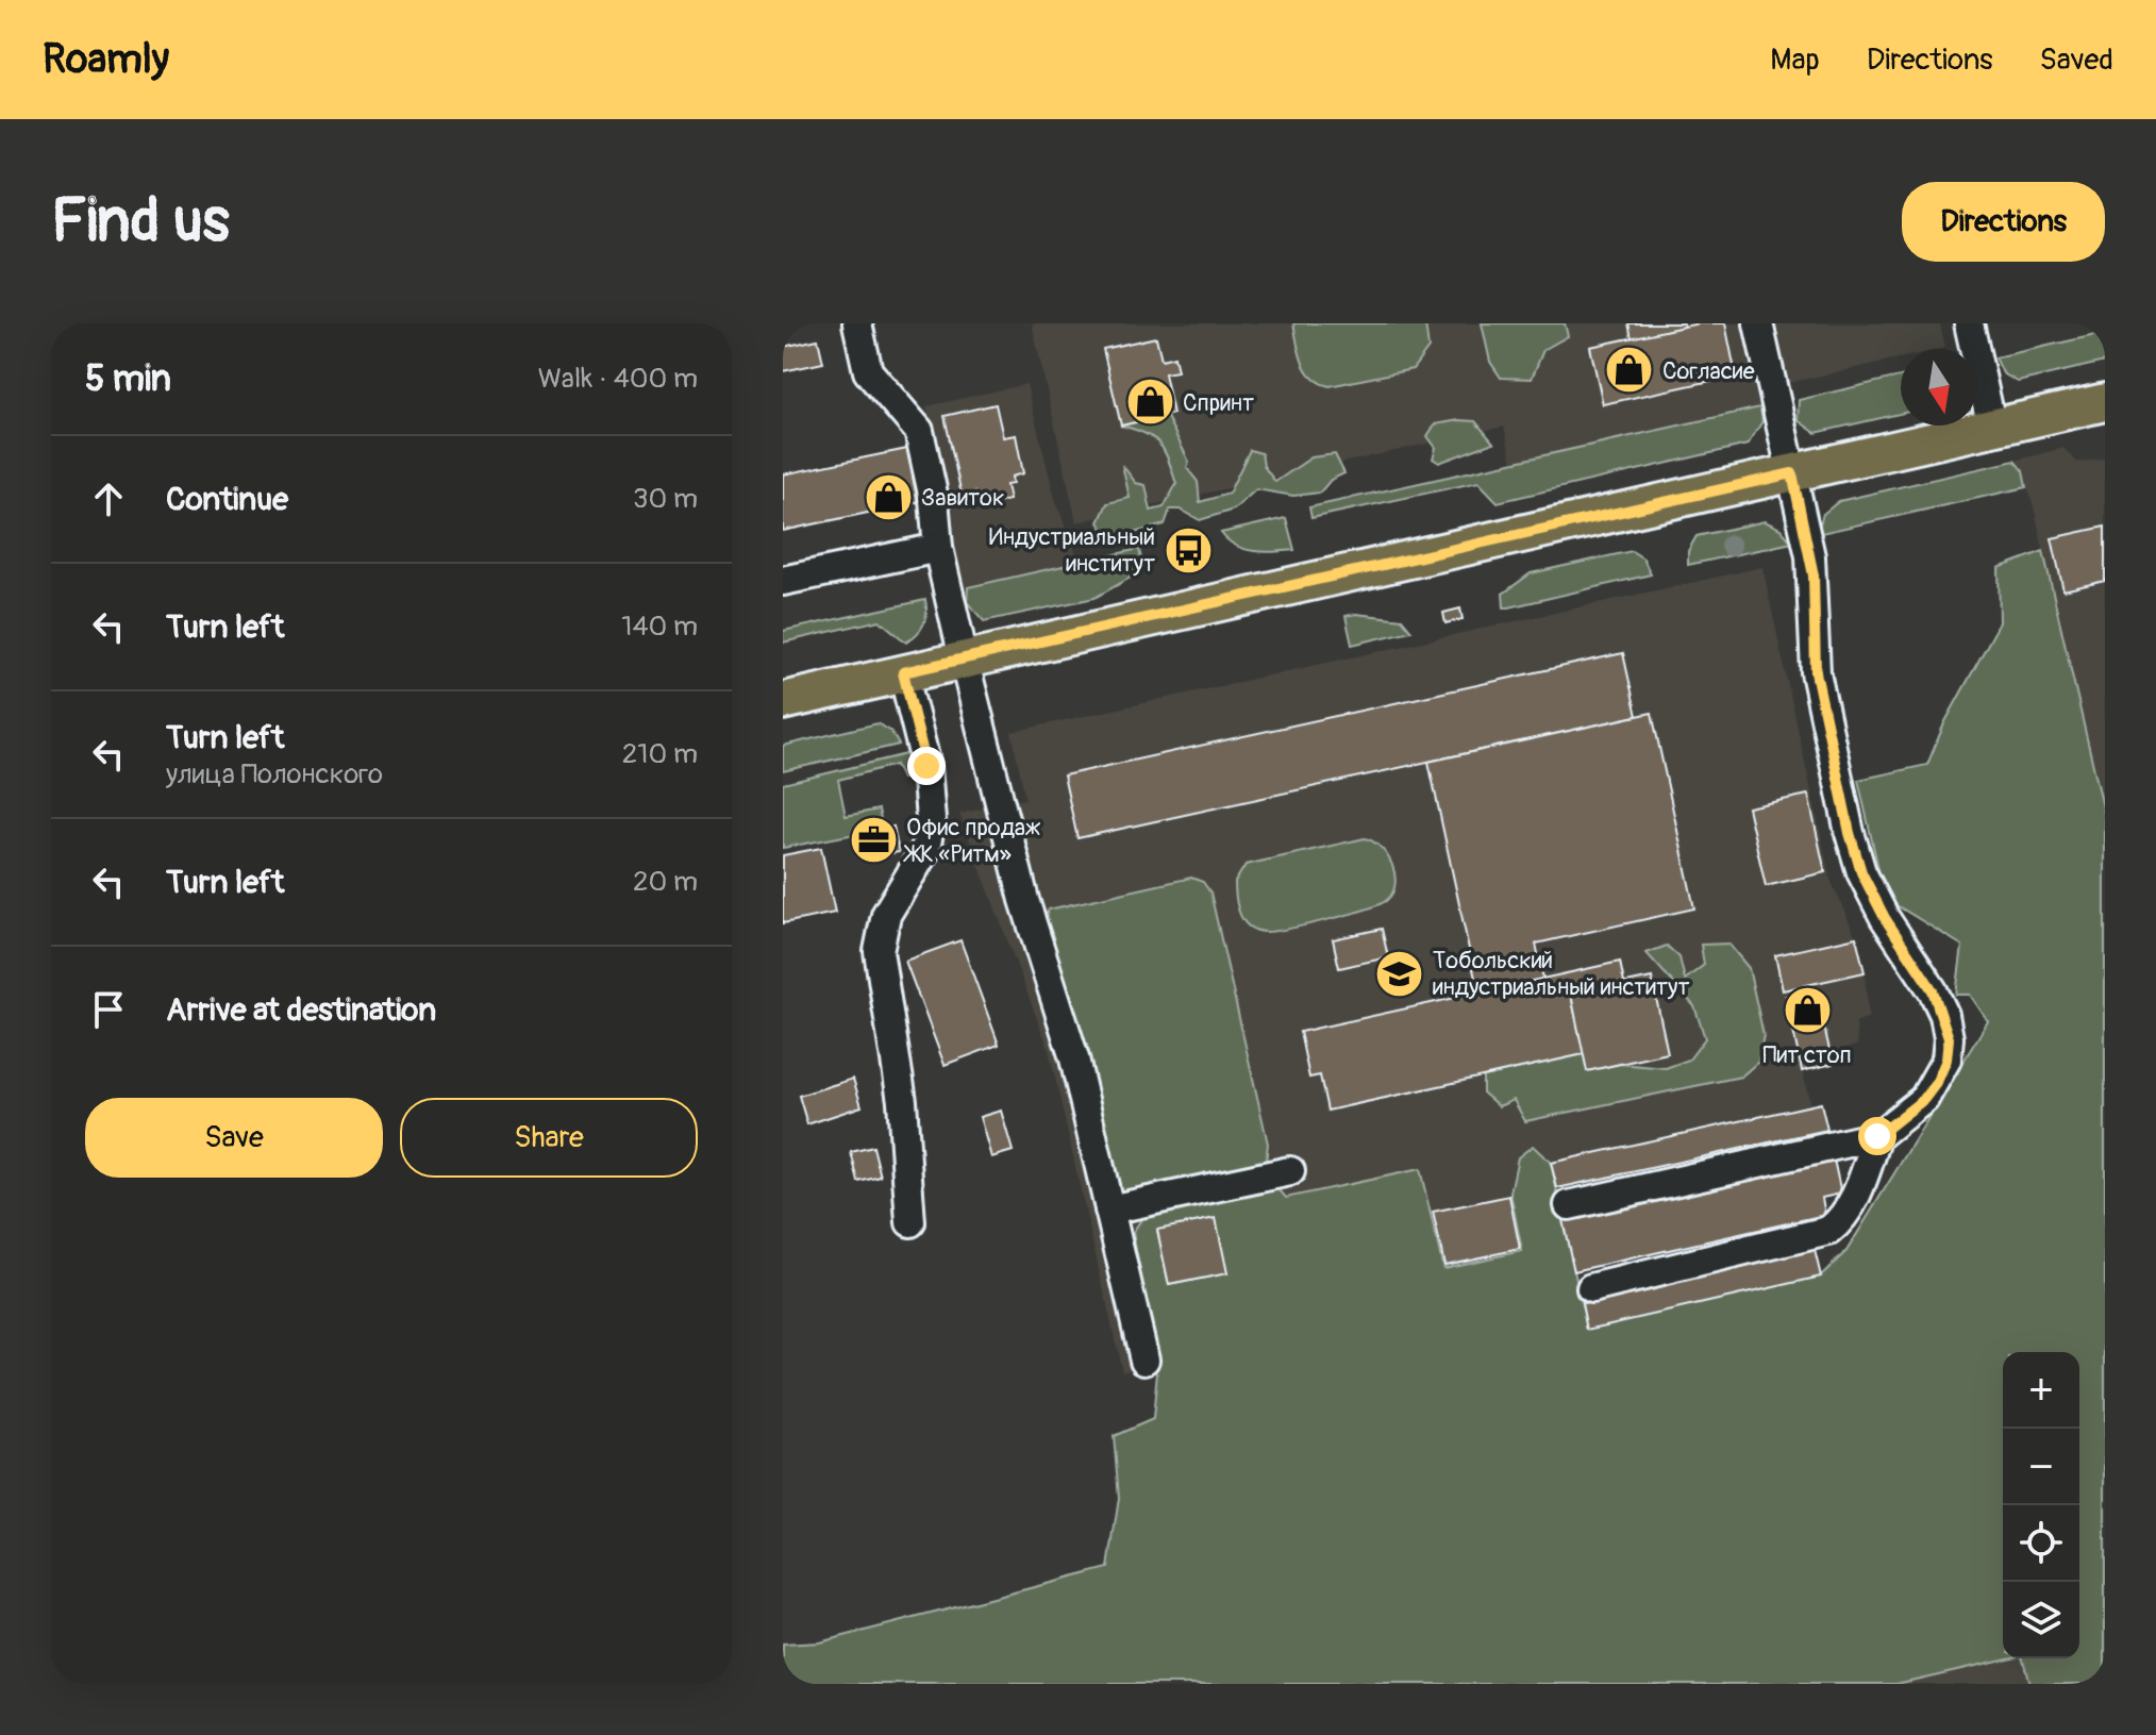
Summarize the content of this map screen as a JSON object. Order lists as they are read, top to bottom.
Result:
{
  "places": {
    "shop": [
      "Согласие",
      "Спринт",
      "Завиток",
      "Пит стоп"
    ],
    "bus stop": ["Индустриальный институт"],
    "office": ["Офис продаж ЖК «Ритм»"],
    "school or university": ["Тобольский индустриальный институт"]
  },
  "north": "bottom",
  "page": {
    "header": "Roamly",
    "nav": ["Map", "Directions", "Saved"],
    "buttons": [
      "Directions",
      ["Save", "Share"]
    ],
    "title": "Find us",
    "heading": ["5 min", "Walk · 400 m"],
    "list": [
      ["Continue", "30 m"],
      ["Turn left", "140 m"],
      ["Turn left", "улица Полонского", "210 m"],
      ["Turn left", "20 m"],
      "Arrive at destination"
    ],
    "map_buttons": ["+", "−"]
  }
}
